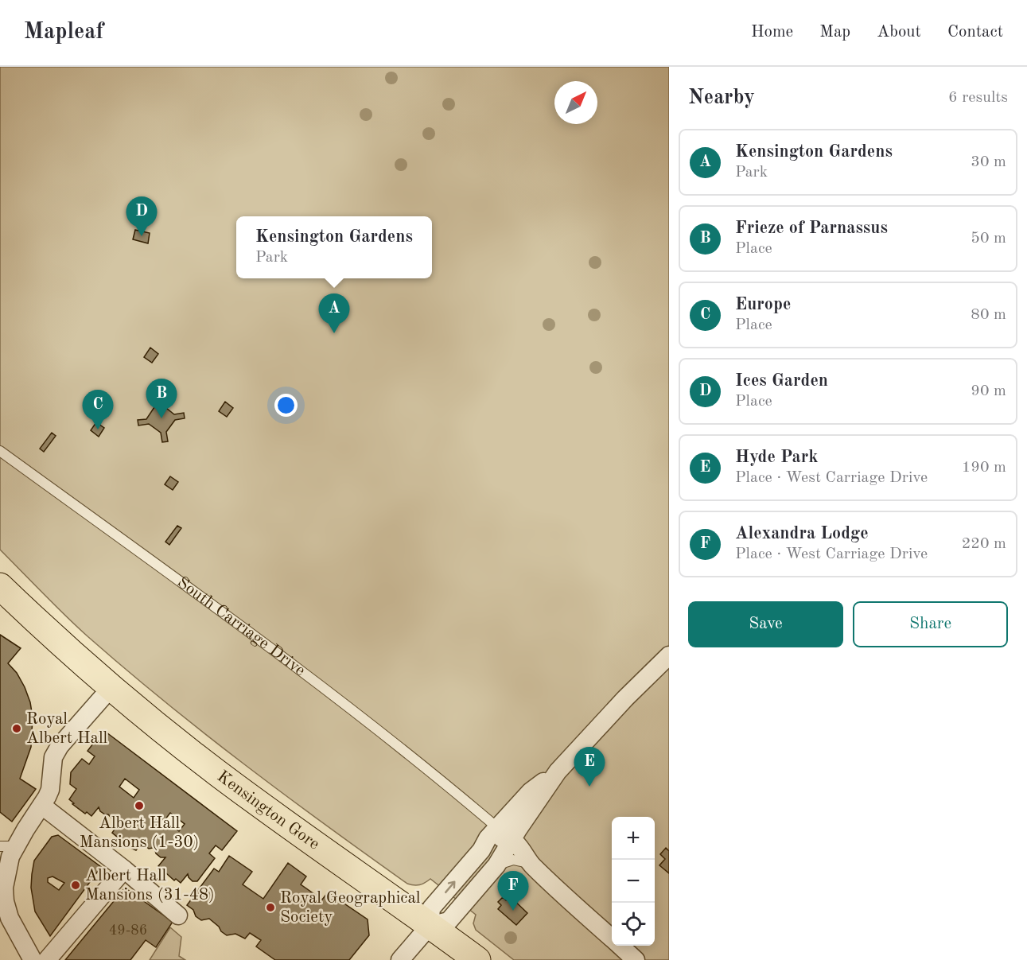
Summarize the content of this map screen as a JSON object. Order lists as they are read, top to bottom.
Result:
{
  "streets": {
    "main road": ["Kensington Gore"],
    "lane": ["South Carriage Drive"]
  },
  "places": [
    "Royal Albert Hall",
    "Albert Hall Mansions (1-30)",
    "Albert Hall Mansions (31-48)",
    "Royal Geographical Society"
  ],
  "house_numbers": ["49-86"],
  "north": "top right",
  "page": {
    "header": "Mapleaf",
    "nav": [
      "Home",
      "Map",
      "About",
      "Contact"
    ],
    "heading": ["Nearby", "6 results"],
    "list": [
      {
        "mark": "A",
        "name": "Kensington Gardens",
        "note": "Park",
        "value": "30 m"
      },
      {
        "mark": "B",
        "name": "Frieze of Parnassus",
        "note": "Place",
        "value": "50 m"
      },
      {
        "mark": "C",
        "name": "Europe",
        "note": "Place",
        "value": "80 m"
      },
      {
        "mark": "D",
        "name": "Ices Garden",
        "note": "Place",
        "value": "90 m"
      },
      {
        "mark": "E",
        "name": "Hyde Park",
        "note": "Place · West Carriage Drive",
        "value": "190 m"
      },
      {
        "mark": "F",
        "name": "Alexandra Lodge",
        "note": "Place · West Carriage Drive",
        "value": "220 m"
      }
    ],
    "pins": [
      "D",
      "A",
      "B",
      "C",
      "E",
      "F"
    ],
    "popup": ["Kensington Gardens", "Park"],
    "buttons": ["Save", "Share"],
    "map_buttons": ["+", "−"]
  }
}
